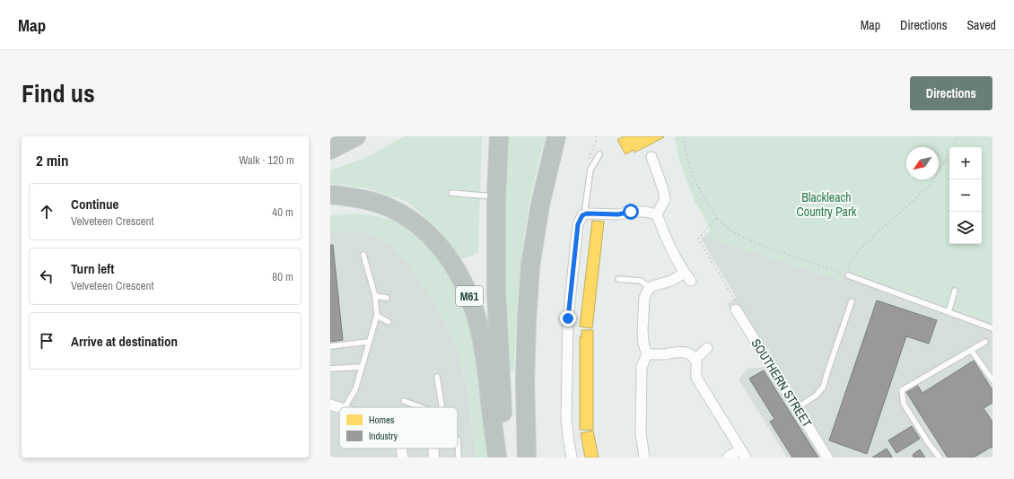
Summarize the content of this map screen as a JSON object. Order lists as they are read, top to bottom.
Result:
{
  "streets": {
    "highway": ["M61"],
    "street": ["SOUTHERN STREET"]
  },
  "parks": ["Blackleach Country Park"],
  "legend": ["Homes", "Industry"],
  "north": "bottom left",
  "page": {
    "header": "Map",
    "nav": ["Map", "Directions", "Saved"],
    "title": "Find us",
    "buttons": "Directions",
    "heading": ["2 min", "Walk · 120 m"],
    "map_buttons": ["+", "−"],
    "list": [
      ["Continue", "Velveteen Crescent", "40 m"],
      ["Turn left", "Velveteen Crescent", "80 m"],
      "Arrive at destination"
    ]
  }
}
